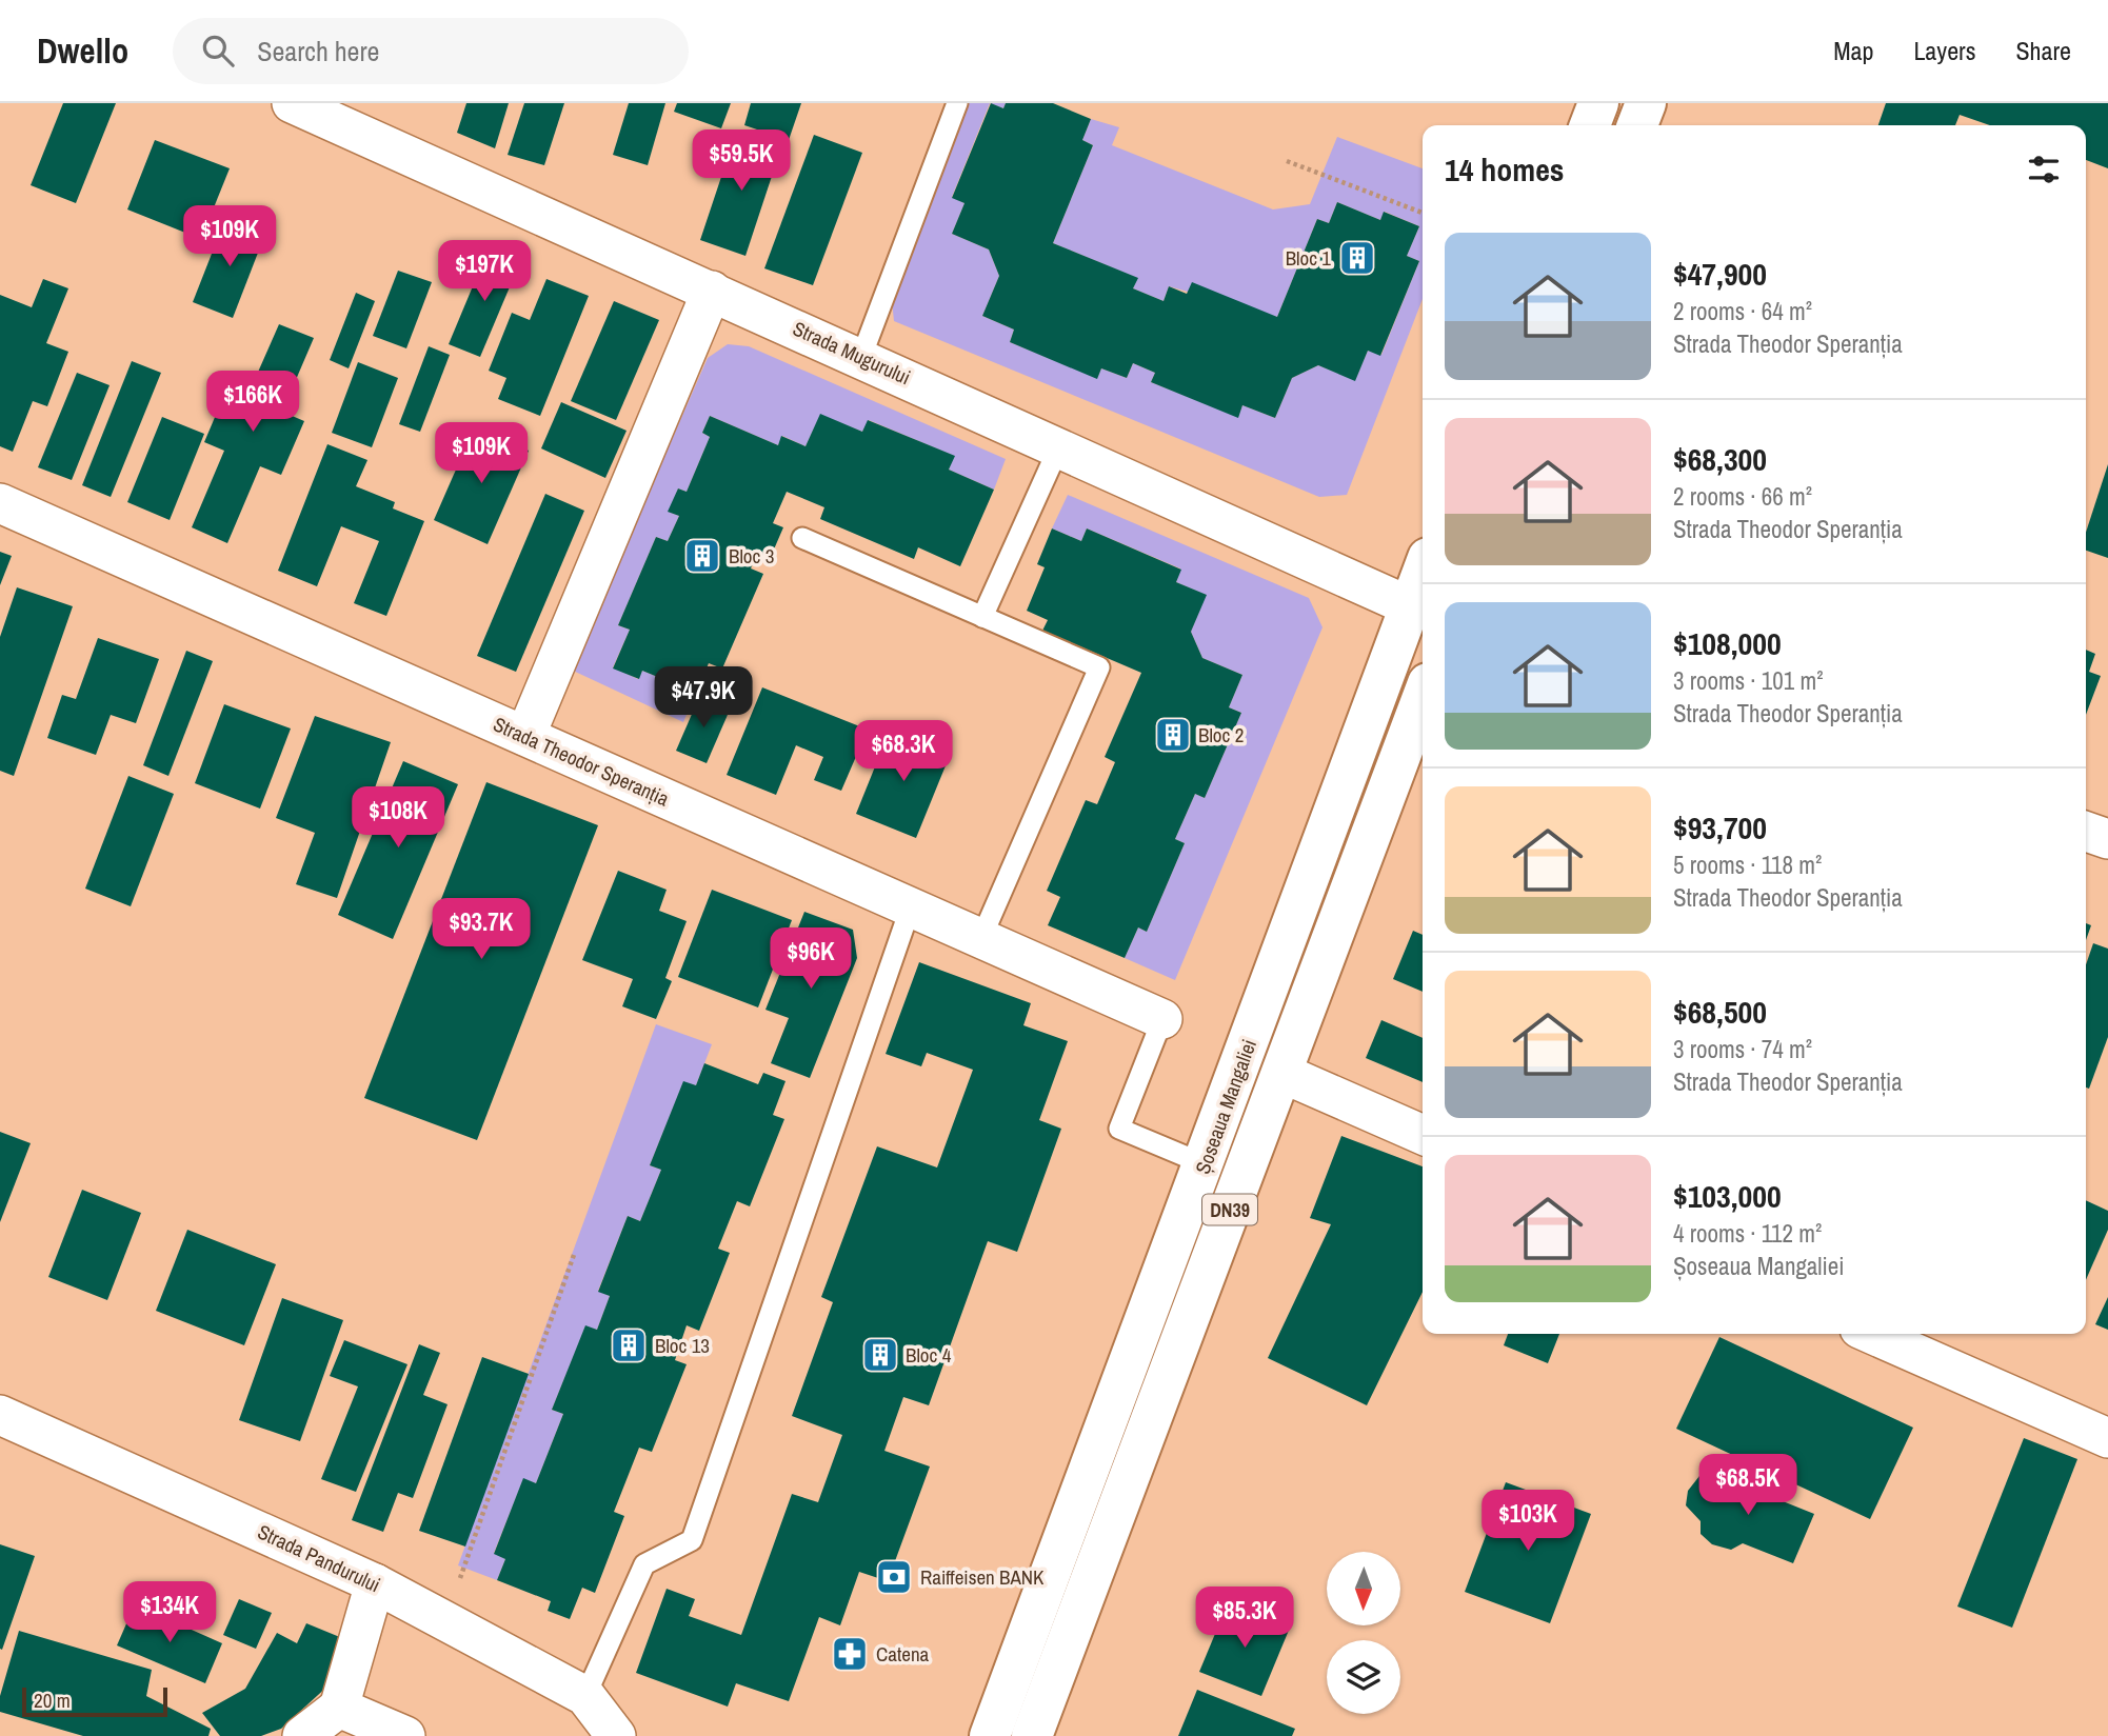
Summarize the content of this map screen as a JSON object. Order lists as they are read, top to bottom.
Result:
{
  "streets": {
    "main road": ["Șoseaua Mangaliei", "DN39"],
    "street": ["Strada Mugurului", "Strada Theodor Speranția", "Strada Pandurului"]
  },
  "crossings": [
    ["Strada Mugurului", "Șoseaua Mangaliei"]
  ],
  "places": {
    "building": [
      "Bloc 1",
      "Bloc 3",
      "Bloc 2",
      "Bloc 13",
      "Bloc 4"
    ],
    "bank": ["Raiffeisen BANK"],
    "pharmacy": ["Catena"]
  },
  "scale_bar": "20 m",
  "north": "bottom",
  "page": {
    "header": "Dwello",
    "search": "Search here",
    "nav": ["Map", "Layers", "Share"],
    "heading": "14 homes",
    "price": [
      "$59.5K",
      "$109K",
      "$197K",
      "$166K",
      "$109K",
      "$47.9K",
      "$68.3K",
      "$108K",
      "$93.7K",
      "$96K",
      "$68.5K",
      "$103K",
      "$134K",
      "$85.3K"
    ],
    "list": [
      {
        "name": "$47,900",
        "note": "2 rooms · 64 m² · Strada Theodor Speranția"
      },
      {
        "name": "$68,300",
        "note": "2 rooms · 66 m² · Strada Theodor Speranția"
      },
      {
        "name": "$108,000",
        "note": "3 rooms · 101 m² · Strada Theodor Speranția"
      },
      {
        "name": "$93,700",
        "note": "5 rooms · 118 m² · Strada Theodor Speranția"
      },
      {
        "name": "$68,500",
        "note": "3 rooms · 74 m² · Strada Theodor Speranția"
      },
      {
        "name": "$103,000",
        "note": "4 rooms · 112 m² · Șoseaua Mangaliei"
      }
    ],
    "scale": "20 m"
  }
}
